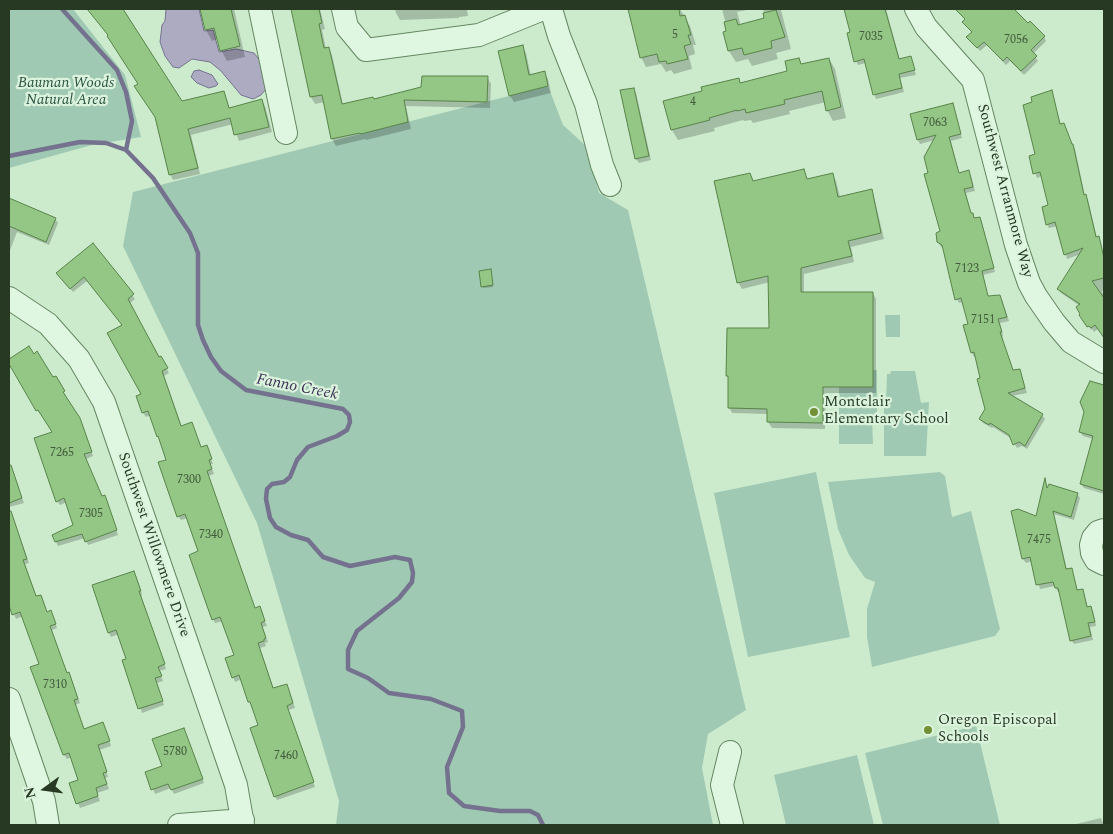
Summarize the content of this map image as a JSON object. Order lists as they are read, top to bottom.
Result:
{
  "streets": {
    "street": ["Southwest Arranmore Way", "Southwest Willowmere Drive"]
  },
  "water": ["Fanno Creek"],
  "parks": ["Bauman Woods Natural Area"],
  "places": ["Montclair Elementary School", "Oregon Episcopal Schools"],
  "house_numbers": [
    "5",
    "7035",
    "7056",
    "4",
    "7063",
    "7123",
    "7151",
    "7265",
    "7300",
    "7305",
    "7340",
    "7475",
    "7310",
    "5780",
    "7460"
  ],
  "north": "left"
}
